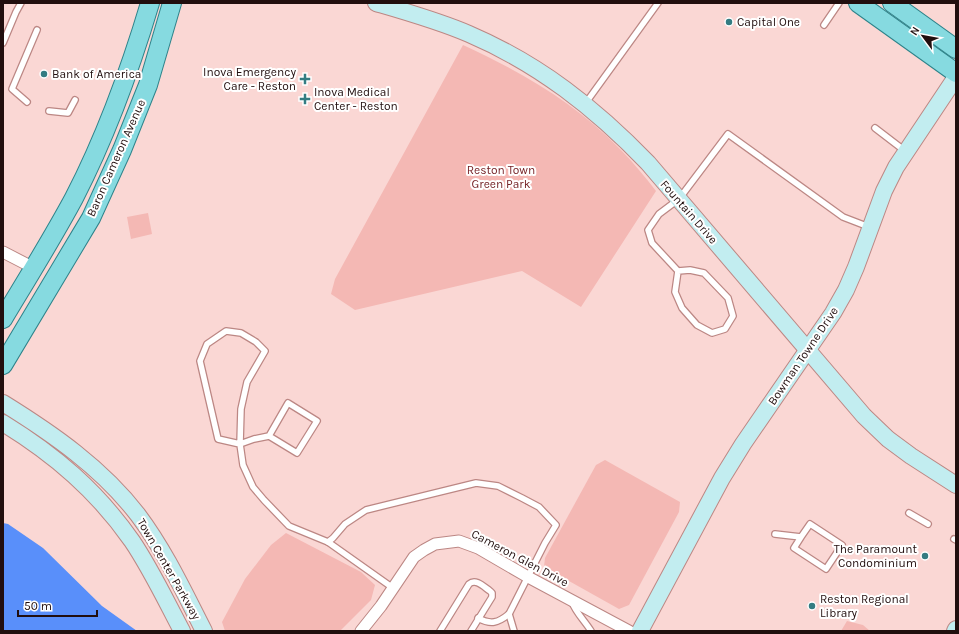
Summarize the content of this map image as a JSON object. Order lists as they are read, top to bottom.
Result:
{
  "streets": {
    "main road": ["Baron Cameron Avenue"],
    "street": [
      "Fountain Drive",
      "Bowman Towne Drive",
      "Cameron Glen Drive",
      "Town Center Parkway"
    ]
  },
  "crossings": [
    ["Fountain Drive", "Bowman Towne Drive"]
  ],
  "parks": ["Reston Town Green Park"],
  "places": {
    "other": [
      "Capital One",
      "Bank of America",
      "The Paramount Condominium",
      "Reston Regional Library"
    ],
    "health": ["Inova Emergency Care - Reston", "Inova Medical Center - Reston"]
  },
  "scale_bar": "50 m",
  "north": "top left"
}
